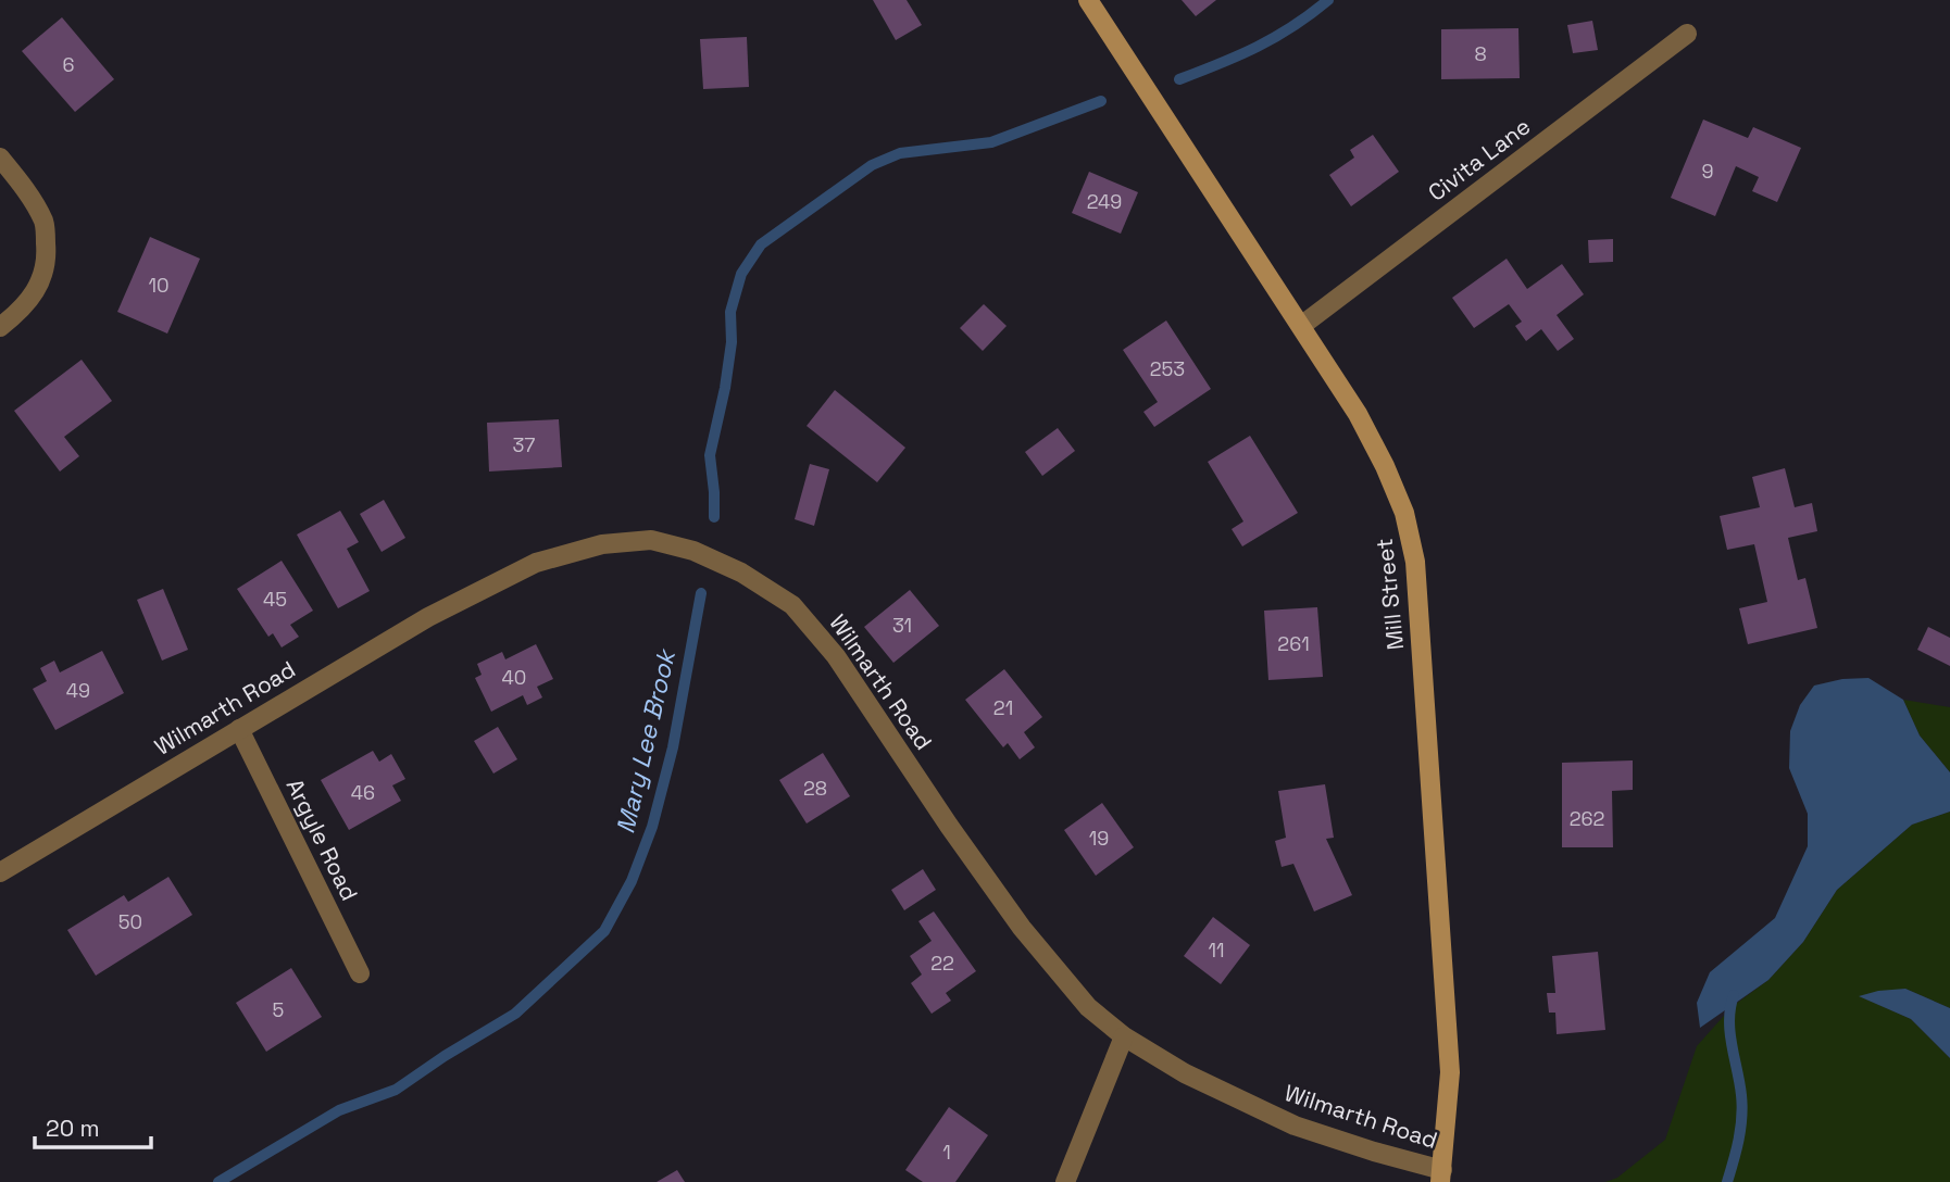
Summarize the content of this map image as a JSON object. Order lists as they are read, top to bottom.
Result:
{
  "streets": {
    "street": [
      "Civita Lane",
      "Mill Street",
      "Wilmarth Road",
      "Argyle Road"
    ]
  },
  "crossings": [
    ["Civita Lane", "Mill Street"],
    ["Mill Street", "Wilmarth Road"],
    ["Wilmarth Road", "Argyle Road"]
  ],
  "water": ["Mary Lee Brook"],
  "house_numbers": [
    "8",
    "6",
    "9",
    "249",
    "10",
    "253",
    "37",
    "45",
    "31",
    "261",
    "40",
    "49",
    "21",
    "28",
    "46",
    "262",
    "19",
    "50",
    "11",
    "22",
    "5",
    "1"
  ],
  "scale_bar": "20 m"
}
